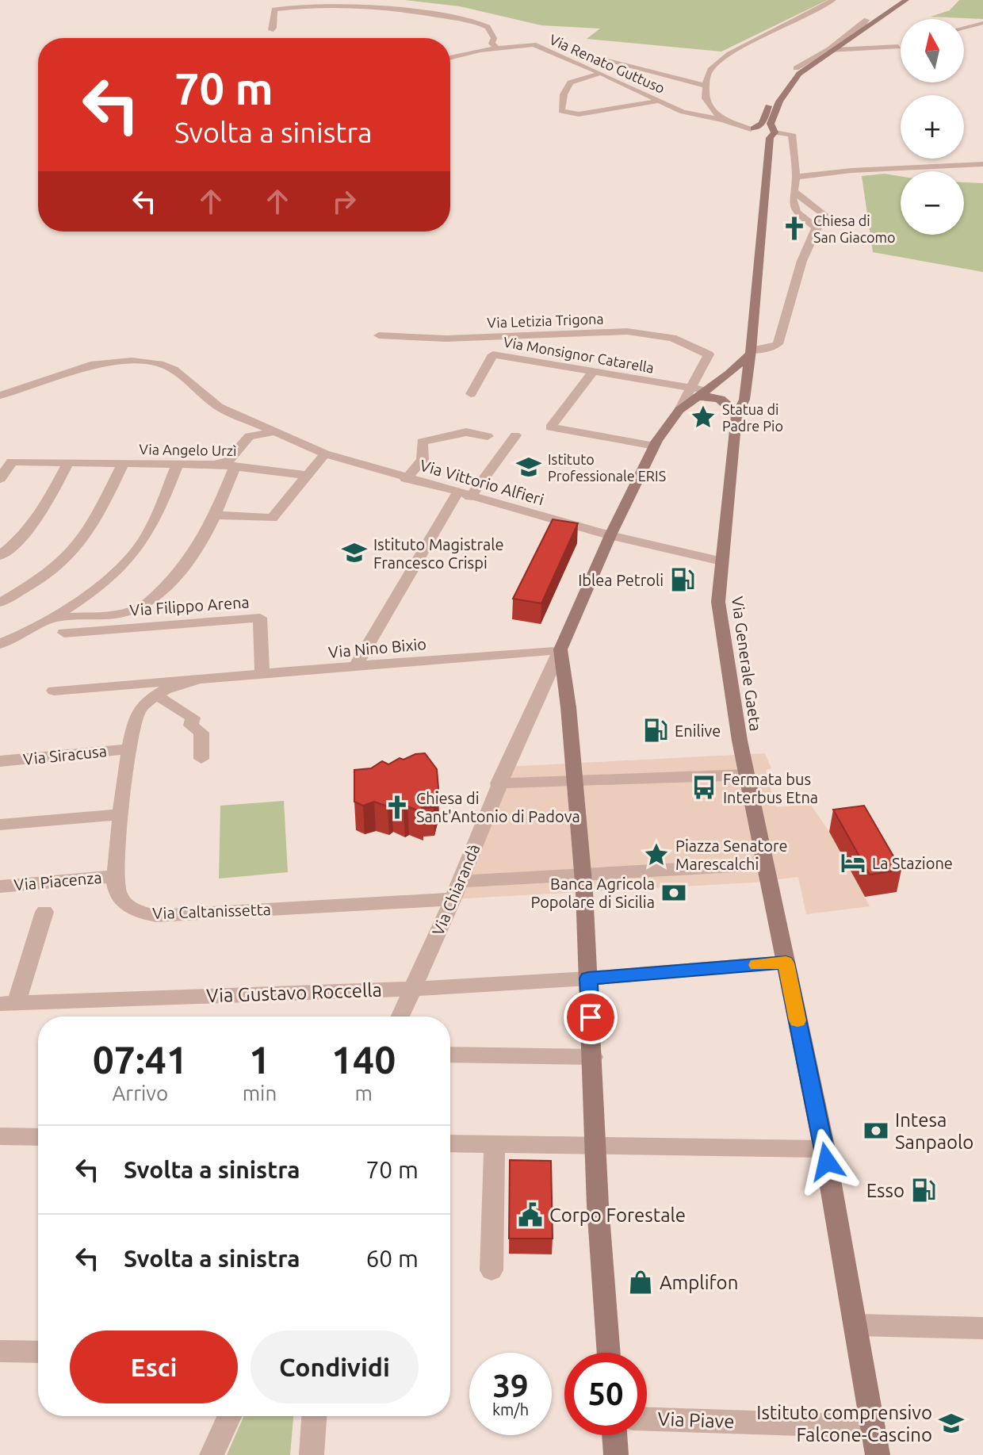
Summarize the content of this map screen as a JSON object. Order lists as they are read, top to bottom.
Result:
{
  "streets": {
    "main road": ["Via Generale Gaeta"],
    "street": [
      "Via Renato Guttuso",
      "Via Letizia Trigona",
      "Via Monsignor Catarella",
      "Via Angelo Urzì",
      "Via Vittorio Alfieri",
      "Via Filippo Arena",
      "Via Nino Bixio",
      "Via Siracusa",
      "Via Piacenza",
      "Via Chiarandà",
      "Via Caltanissetta",
      "Via Gustavo Roccella",
      "Via Piave"
    ]
  },
  "crossings": [
    ["Via Renato Guttuso", "Via Generale Gaeta"],
    ["Via Letizia Trigona", "Via Monsignor Catarella"],
    ["Via Vittorio Alfieri", "Via Generale Gaeta"],
    ["Via Filippo Arena", "Via Nino Bixio"],
    ["Via Nino Bixio", "Via Chiarandà"],
    ["Via Nino Bixio", "Via Caltanissetta"],
    ["Via Generale Gaeta", "Via Caltanissetta"],
    ["Via Generale Gaeta", "Via Gustavo Roccella"],
    ["Via Generale Gaeta", "Via Piave"],
    ["Via Siracusa", "Via Caltanissetta"],
    ["Via Piacenza", "Via Caltanissetta"],
    ["Via Chiarandà", "Via Caltanissetta"],
    ["Via Chiarandà", "Via Gustavo Roccella"]
  ],
  "places": {
    "church": ["Chiesa di San Giacomo", "Chiesa di Sant'Antonio di Padova"],
    "place": ["Statua di Padre Pio", "Piazza Senatore Marescalchi"],
    "school or university": ["Istituto Professionale ERIS", "Istituto Magistrale Francesco Crispi", "Istituto comprensivo Falcone-Cascino"],
    "fuel station": ["Iblea Petroli", "Enilive", "Esso"],
    "bus stop": ["Fermata bus Interbus Etna"],
    "hotel": ["La Stazione"],
    "bank": ["Banca Agricola Popolare di Sicilia", "Intesa Sanpaolo"],
    "public building": ["Corpo Forestale"],
    "shop": ["Amplifon"]
  },
  "north": "top",
  "page": {
    "map_buttons": ["+", "−"],
    "turn": ["70 m", "Svolta a sinistra"],
    "eta": [
      "07:41",
      "Arrivo",
      "1",
      "min",
      "140",
      "m"
    ],
    "list": [
      {
        "name": "Svolta a sinistra",
        "value": "70 m"
      },
      {
        "name": "Svolta a sinistra",
        "value": "60 m"
      }
    ],
    "buttons": ["Esci", "Condividi"],
    "speed": "39 km/h",
    "limit": "50"
  }
}
